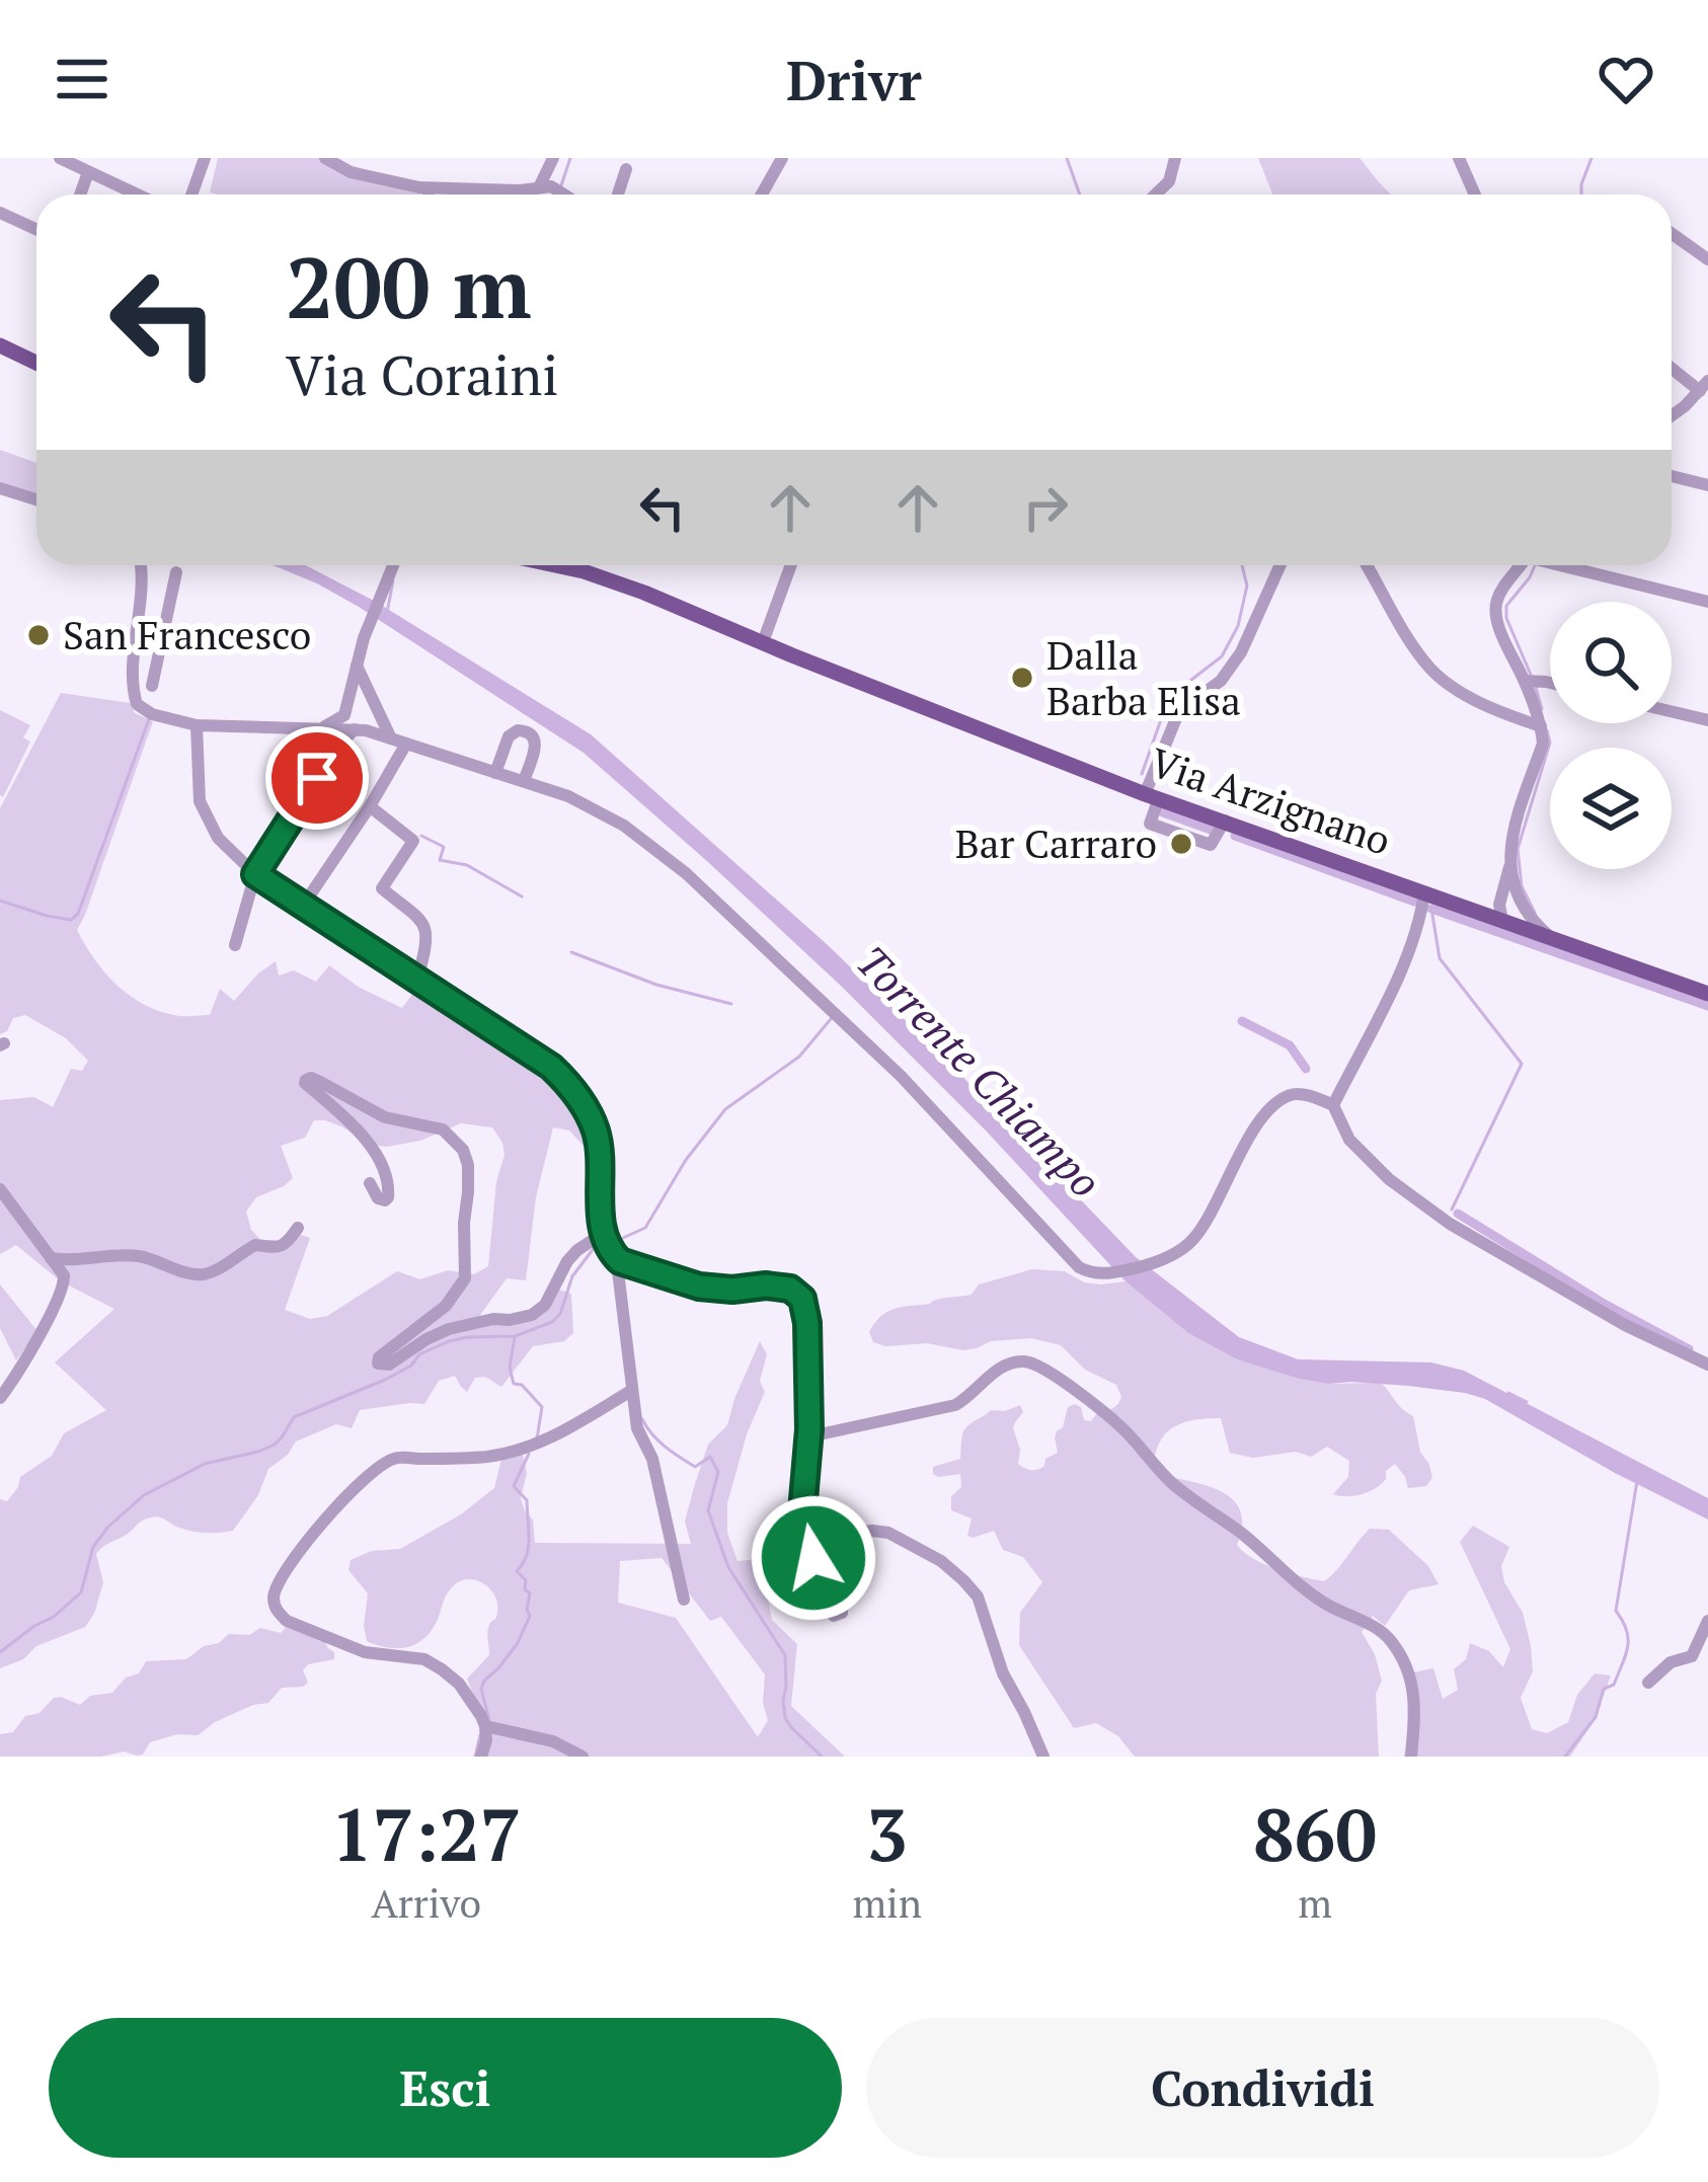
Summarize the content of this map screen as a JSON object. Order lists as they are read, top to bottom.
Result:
{
  "streets": {
    "main road": ["Via Arzignano"]
  },
  "water": ["Torrente Chiampo"],
  "places": ["San Francesco", "Dalla Barba Elisa", "Bar Carraro"],
  "page": {
    "header": "Drivr",
    "turn": ["200 m", "Via Coraini"],
    "eta": [
      "17:27",
      "Arrivo",
      "3",
      "min",
      "860",
      "m"
    ],
    "buttons": ["Esci", "Condividi"]
  }
}
